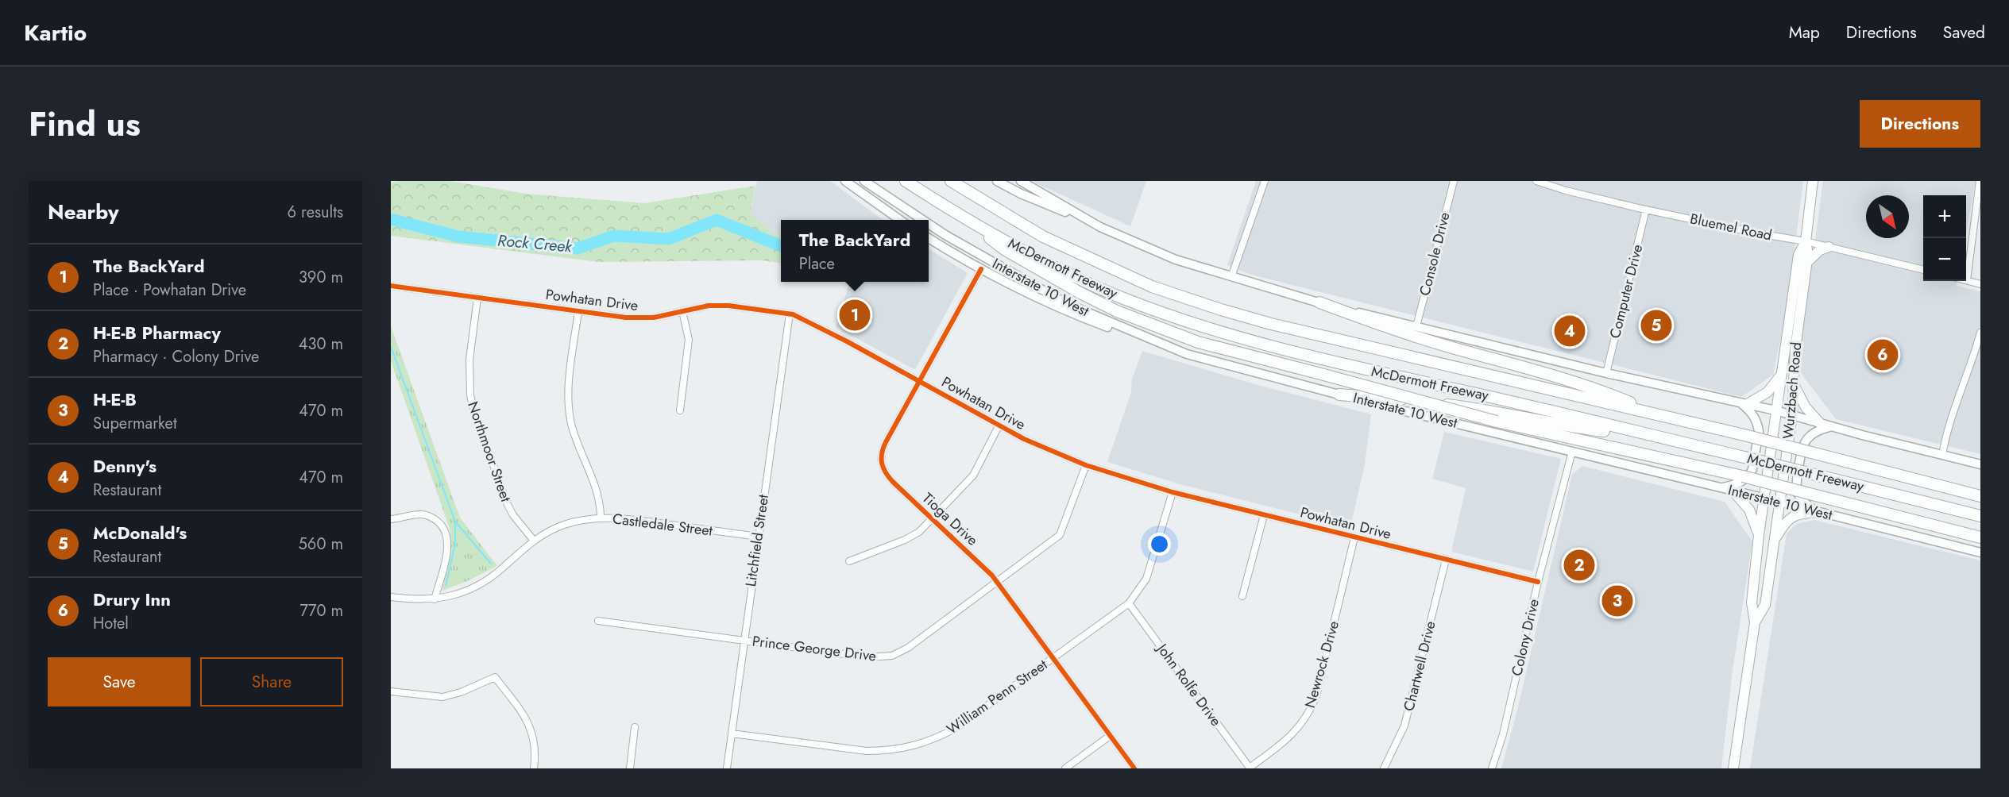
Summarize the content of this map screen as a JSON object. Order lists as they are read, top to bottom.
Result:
{
  "streets": {
    "highway": ["McDermott Freeway"],
    "main road": ["Interstate 10 West", "Wurzbach Road"],
    "street": [
      "Bluemel Road",
      "Console Drive",
      "Computer Drive",
      "Powhatan Drive",
      "Northmoor Street",
      "Tioga Drive",
      "Castledale Street",
      "Litchfield Street",
      "Colony Drive",
      "Prince George Drive",
      "Newrock Drive",
      "Chartwell Drive",
      "John Rolfe Drive",
      "William Penn Street"
    ]
  },
  "crossings": [
    ["Bluemel Road", "Computer Drive"],
    ["Bluemel Road", "Wurzbach Road"],
    ["Interstate 10 West", "Wurzbach Road"],
    ["Interstate 10 West", "Colony Drive"],
    ["Powhatan Drive", "Northmoor Street"],
    ["Powhatan Drive", "Tioga Drive"],
    ["Powhatan Drive", "Litchfield Street"],
    ["Powhatan Drive", "Colony Drive"],
    ["Powhatan Drive", "Prince George Drive"],
    ["Powhatan Drive", "Newrock Drive"],
    ["Powhatan Drive", "Chartwell Drive"],
    ["Powhatan Drive", "William Penn Street"],
    ["Northmoor Street", "Castledale Street"],
    ["Tioga Drive", "Prince George Drive"],
    ["Tioga Drive", "William Penn Street"],
    ["Castledale Street", "Litchfield Street"],
    ["Litchfield Street", "Prince George Drive"],
    ["Litchfield Street", "William Penn Street"],
    ["Newrock Drive", "John Rolfe Drive"],
    ["John Rolfe Drive", "William Penn Street"]
  ],
  "water": ["Rock Creek"],
  "north": "bottom right",
  "page": {
    "header": "Kartio",
    "nav": ["Map", "Directions", "Saved"],
    "title": "Find us",
    "buttons": [
      "Directions",
      ["Save", "Share"]
    ],
    "heading": ["Nearby", "6 results"],
    "map_buttons": ["+", "−"],
    "popup": ["The BackYard", "Place"],
    "list": [
      {
        "mark": "1",
        "name": "The BackYard",
        "note": "Place · Powhatan Drive",
        "value": "390 m"
      },
      {
        "mark": "2",
        "name": "H-E-B Pharmacy",
        "note": "Pharmacy · Colony Drive",
        "value": "430 m"
      },
      {
        "mark": "3",
        "name": "H-E-B",
        "note": "Supermarket",
        "value": "470 m"
      },
      {
        "mark": "4",
        "name": "Denny's",
        "note": "Restaurant",
        "value": "470 m"
      },
      {
        "mark": "5",
        "name": "McDonald's",
        "note": "Restaurant",
        "value": "560 m"
      },
      {
        "mark": "6",
        "name": "Drury Inn",
        "note": "Hotel",
        "value": "770 m"
      }
    ],
    "pins": [
      "1",
      "5",
      "4",
      "6",
      "2",
      "3"
    ]
  }
}
